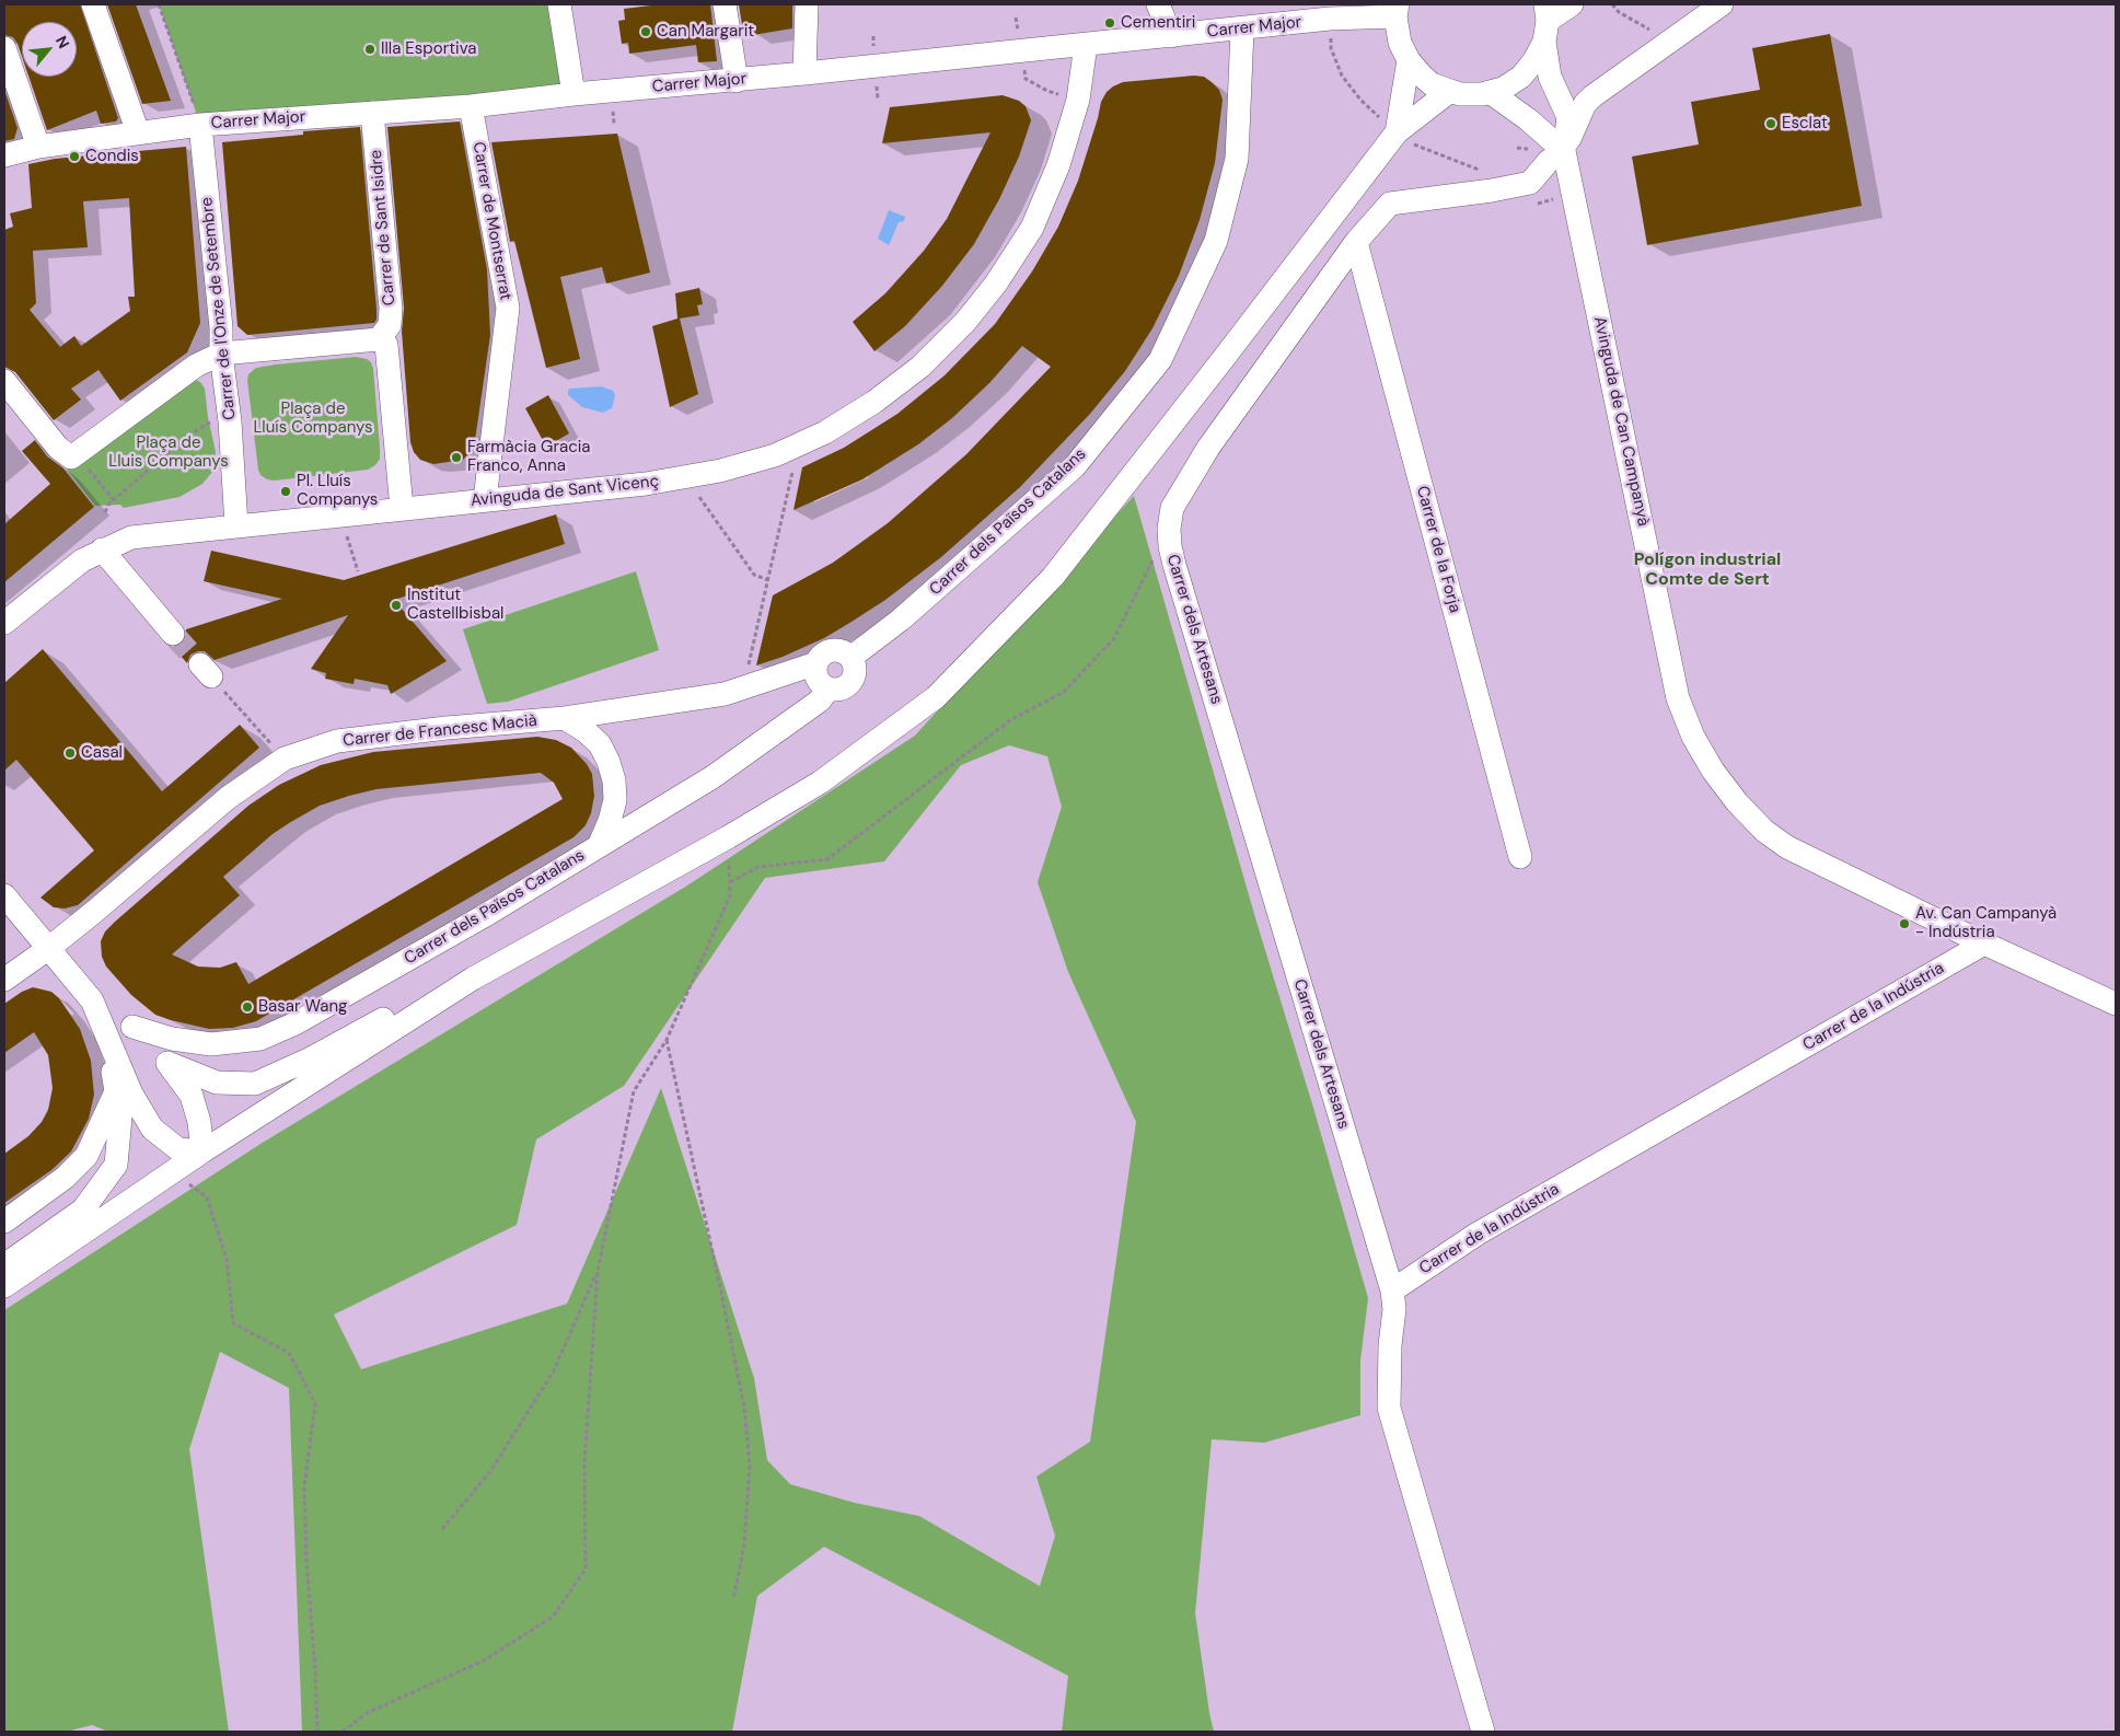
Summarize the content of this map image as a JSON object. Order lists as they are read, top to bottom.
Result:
{
  "streets": {
    "street": [
      "Carrer Major",
      "Carrer de Montserrat",
      "Carrer de Sant Isidre",
      "Carrer de l'Onze de Setembre",
      "Avinguda de Can Campanyà",
      "Avinguda de Sant Vicenç",
      "Carrer dels Països Catalans",
      "Carrer de la Forja",
      "Carrer dels Artesans",
      "Carrer de Francesc Macià",
      "Carrer de la Indústria"
    ]
  },
  "crossings": [
    ["Carrer Major", "Carrer de Montserrat"],
    ["Carrer Major", "Carrer de Sant Isidre"],
    ["Carrer Major", "Carrer de l'Onze de Setembre"],
    ["Carrer Major", "Avinguda de Sant Vicenç"],
    ["Carrer Major", "Carrer dels Països Catalans"],
    ["Carrer de Montserrat", "Avinguda de Sant Vicenç"],
    ["Carrer de l'Onze de Setembre", "Avinguda de Sant Vicenç"],
    ["Avinguda de Can Campanyà", "Carrer dels Artesans"],
    ["Avinguda de Can Campanyà", "Carrer de la Indústria"],
    ["Carrer dels Països Catalans", "Carrer de Francesc Macià"],
    ["Carrer de la Forja", "Carrer dels Artesans"],
    ["Carrer dels Artesans", "Carrer de la Indústria"]
  ],
  "districts": ["Polígon industrial Comte de Sert"],
  "parks": ["Plaça de Lluís Companys", "Plaça de Lluis Companys"],
  "places": [
    "Cementiri",
    "Can Margarit",
    "Illa Esportiva",
    "Esclat",
    "Condis",
    "Farmàcia Gracia Franco, Anna",
    "Pl. Lluís Companys",
    "Institut Castellbisbal",
    "Casal",
    "Av. Can Campanyà - Indústria",
    "Basar Wang"
  ],
  "north": "top right"
}
